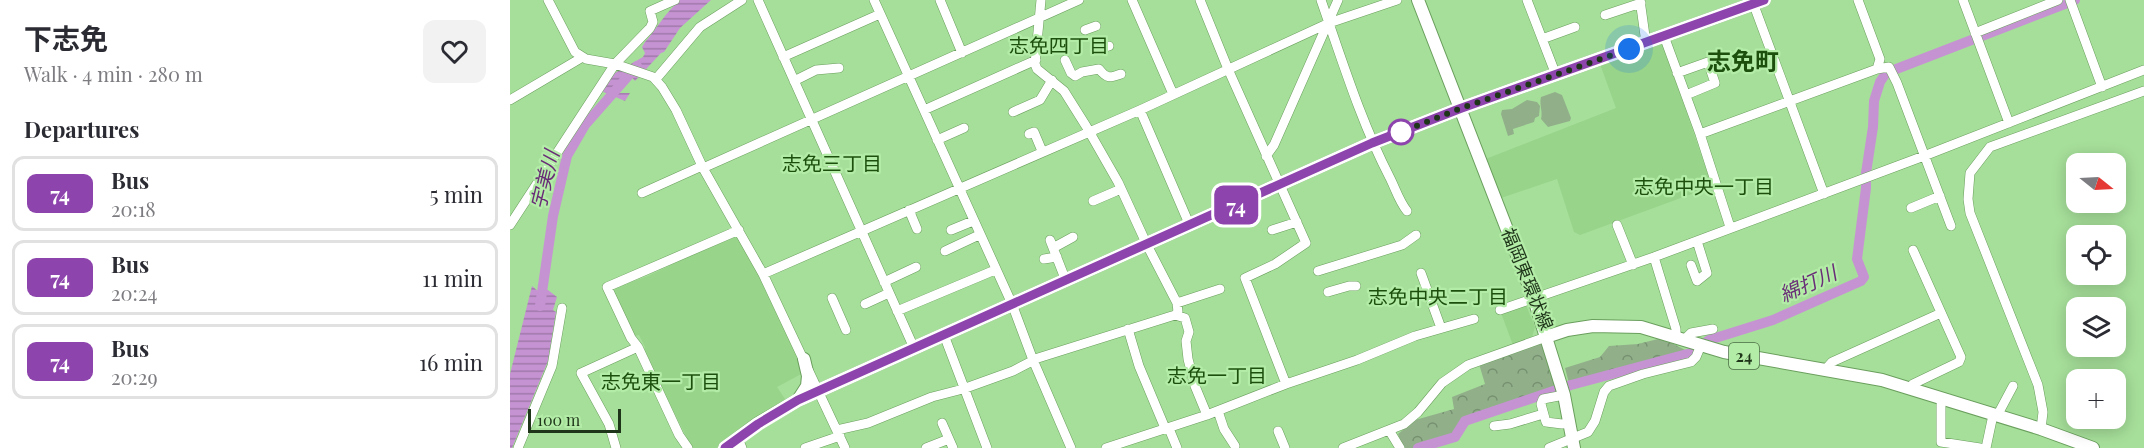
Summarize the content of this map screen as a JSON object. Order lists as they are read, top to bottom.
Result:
{
  "streets": {
    "main road": ["福岡東環状線", "24"]
  },
  "districts": [
    "志免四丁目",
    "志免町",
    "志免三丁目",
    "志免中央一丁目",
    "志免中央二丁目",
    "志免一丁目",
    "志免東一丁目"
  ],
  "water": ["宇美川", "綿打川"],
  "lines": ["bus line 74"],
  "scale_bar": "100 m",
  "north": "right",
  "page": {
    "heading": [
      ["下志免", "Walk · 4 min · 280 m"],
      "Departures"
    ],
    "on_map": "74",
    "map_buttons": "+",
    "list": [
      {
        "mark": "74",
        "name": "Bus",
        "note": "20:18",
        "value": "5 min"
      },
      {
        "mark": "74",
        "name": "Bus",
        "note": "20:24",
        "value": "11 min"
      },
      {
        "mark": "74",
        "name": "Bus",
        "note": "20:29",
        "value": "16 min"
      }
    ],
    "scale": "100 m"
  }
}
